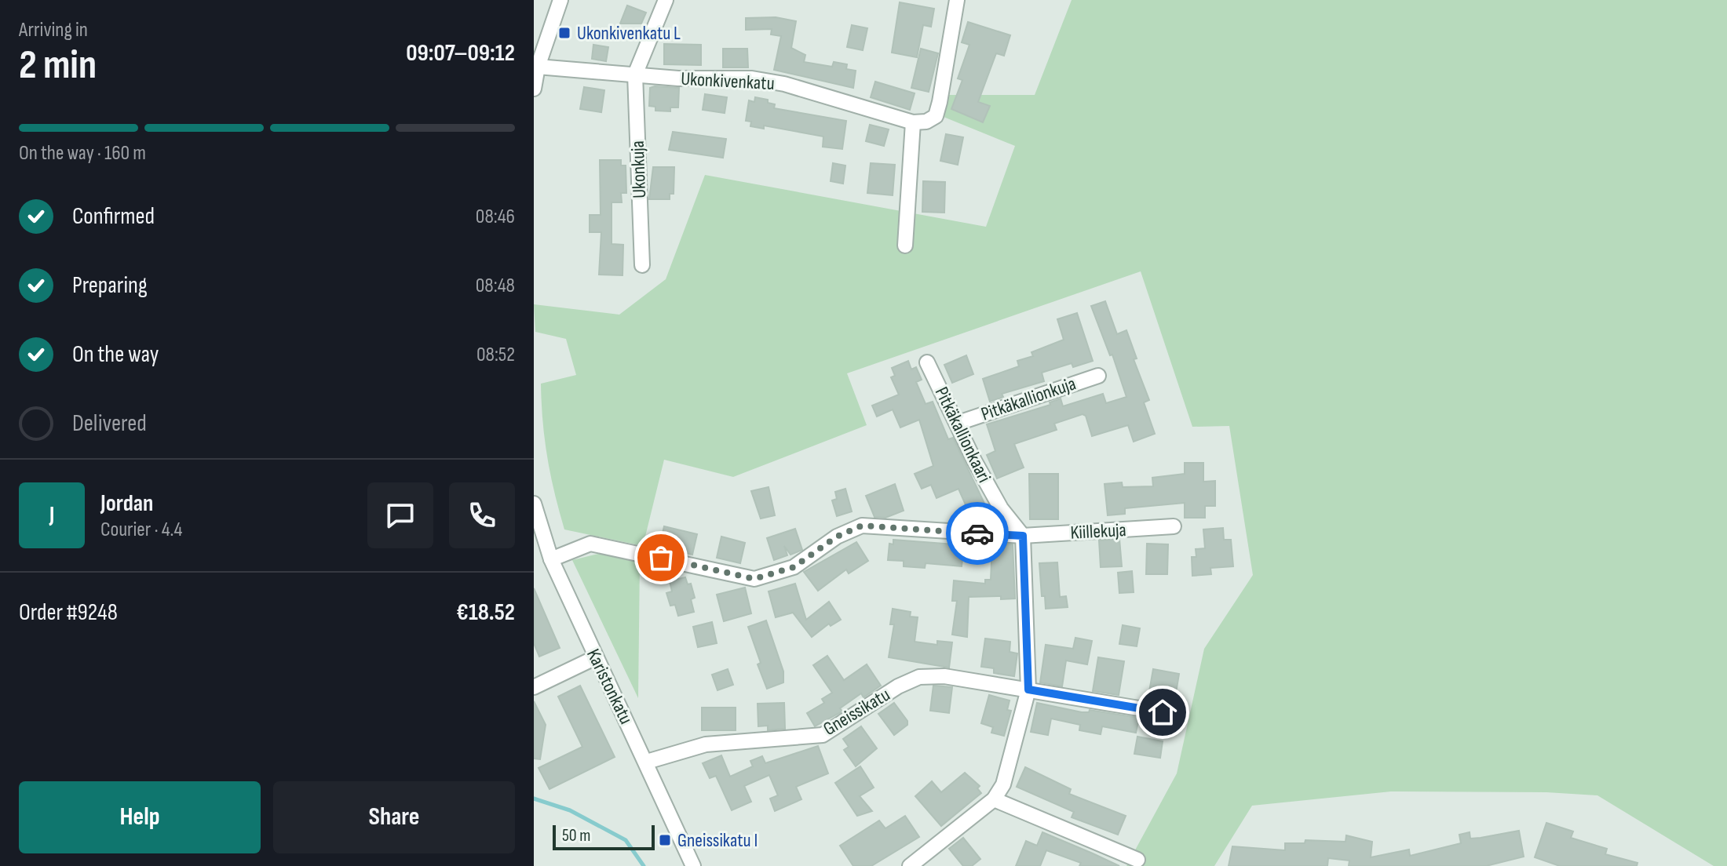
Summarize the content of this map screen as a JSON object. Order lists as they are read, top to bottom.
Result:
{
  "streets": {
    "street": [
      "Ukonkivenkatu",
      "Ukonkuja",
      "Pitkäkallionkuja",
      "Pitkäkallionkaari",
      "Kiillekuja",
      "Karistonkatu",
      "Gneissikatu"
    ]
  },
  "crossings": [
    ["Ukonkivenkatu", "Ukonkuja"],
    ["Pitkäkallionkuja", "Pitkäkallionkaari"],
    ["Pitkäkallionkaari", "Kiillekuja"],
    ["Kiillekuja", "Karistonkatu"],
    ["Karistonkatu", "Gneissikatu"]
  ],
  "places": {
    "transit": ["Ukonkivenkatu L", "Gneissikatu I"]
  },
  "scale_bar": "50 m",
  "page": {
    "heading": ["2 min", "Arriving in", "09:07–09:12"],
    "panel": [
      "Jordan",
      "Courier · 4.4",
      "Order #9248",
      "€18.52"
    ],
    "bar": "On the way · 160 m",
    "list": [
      ["Confirmed", "08:46"],
      ["Preparing", "08:48"],
      ["On the way", "08:52"],
      "Delivered"
    ],
    "round": "J",
    "buttons": ["Help", "Share"],
    "scale": "50 m"
  }
}
